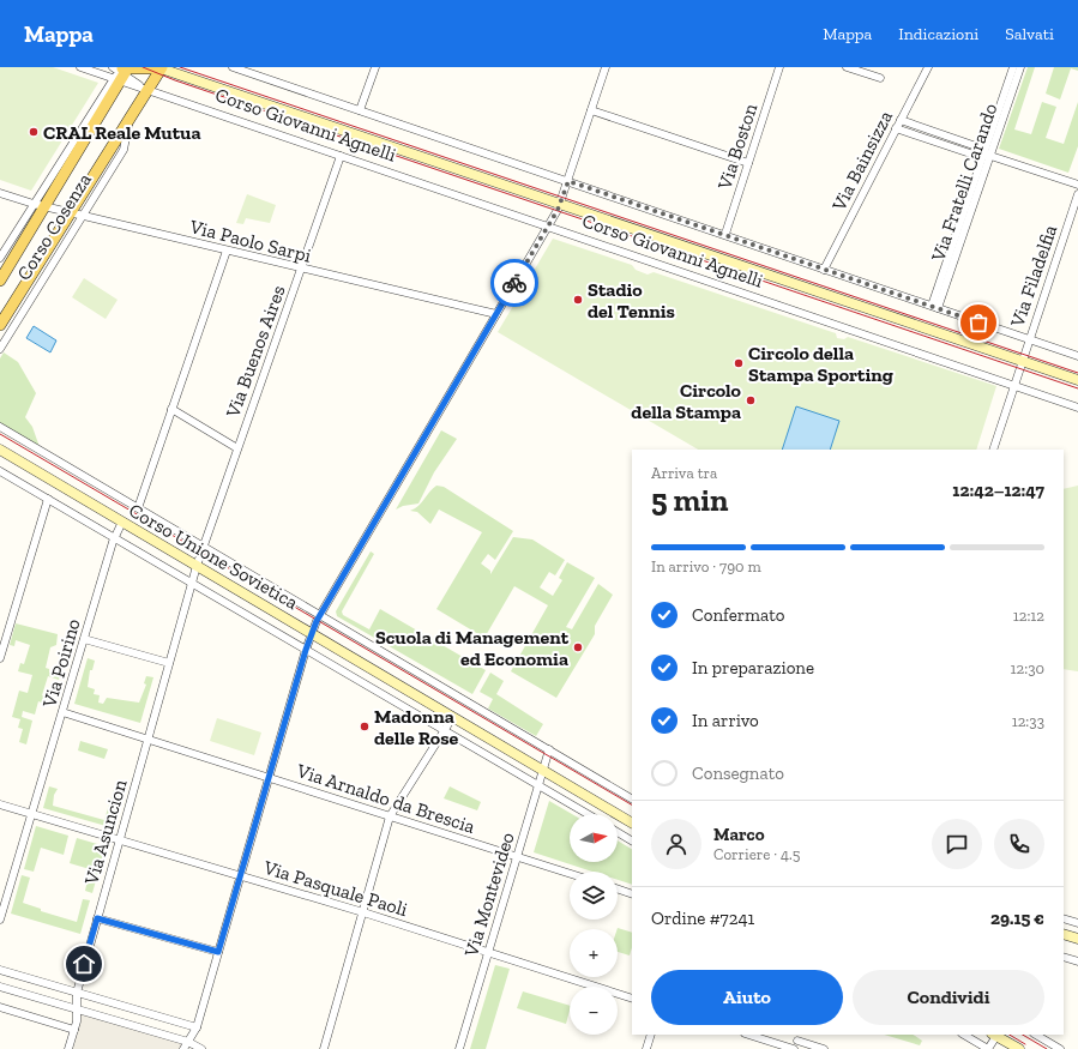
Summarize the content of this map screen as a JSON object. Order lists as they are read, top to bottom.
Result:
{
  "streets": {
    "main road": ["Corso Giovanni Agnelli", "Corso Cosenza", "Corso Unione Sovietica"],
    "street": [
      "Via Boston",
      "Via Bainsizza",
      "Via Fratelli Carando",
      "Via Paolo Sarpi",
      "Via Filadelfia",
      "Via Buenos Aires",
      "Via Poirino",
      "Via Arnaldo da Brescia",
      "Via Asuncion",
      "Via Pasquale Paoli",
      "Via Montevideo"
    ]
  },
  "crossings": [
    ["Corso Giovanni Agnelli", "Via Boston"],
    ["Corso Giovanni Agnelli", "Via Bainsizza"],
    ["Corso Giovanni Agnelli", "Via Fratelli Carando"],
    ["Corso Giovanni Agnelli", "Corso Cosenza"],
    ["Corso Giovanni Agnelli", "Via Filadelfia"],
    ["Corso Giovanni Agnelli", "Via Buenos Aires"],
    ["Corso Cosenza", "Via Paolo Sarpi"],
    ["Via Paolo Sarpi", "Via Buenos Aires"],
    ["Via Paolo Sarpi", "Corso Unione Sovietica"],
    ["Via Buenos Aires", "Corso Unione Sovietica"],
    ["Via Buenos Aires", "Via Asuncion"],
    ["Corso Unione Sovietica", "Via Poirino"],
    ["Corso Unione Sovietica", "Via Asuncion"],
    ["Corso Unione Sovietica", "Via Montevideo"],
    ["Via Poirino", "Via Arnaldo da Brescia"],
    ["Via Poirino", "Via Pasquale Paoli"],
    ["Via Arnaldo da Brescia", "Via Asuncion"],
    ["Via Arnaldo da Brescia", "Via Montevideo"],
    ["Via Asuncion", "Via Pasquale Paoli"],
    ["Via Pasquale Paoli", "Via Montevideo"]
  ],
  "places": [
    "CRAL Reale Mutua",
    "Stadio del Tennis",
    "Circolo della Stampa Sporting",
    "Circolo della Stampa",
    "Scuola di Management ed Economia",
    "Madonna delle Rose"
  ],
  "north": "right",
  "page": {
    "header": "Mappa",
    "nav": ["Mappa", "Indicazioni", "Salvati"],
    "heading": ["5 min", "Arriva tra", "12:42–12:47"],
    "panel": [
      "Marco",
      "Corriere · 4.5",
      "Ordine #7241",
      "29.15 €"
    ],
    "bar": "In arrivo · 790 m",
    "list": [
      ["Confermato", "12:12"],
      ["In preparazione", "12:30"],
      ["In arrivo", "12:33"],
      "Consegnato"
    ],
    "map_buttons": ["+", "−"],
    "buttons": ["Aiuto", "Condividi"]
  }
}
